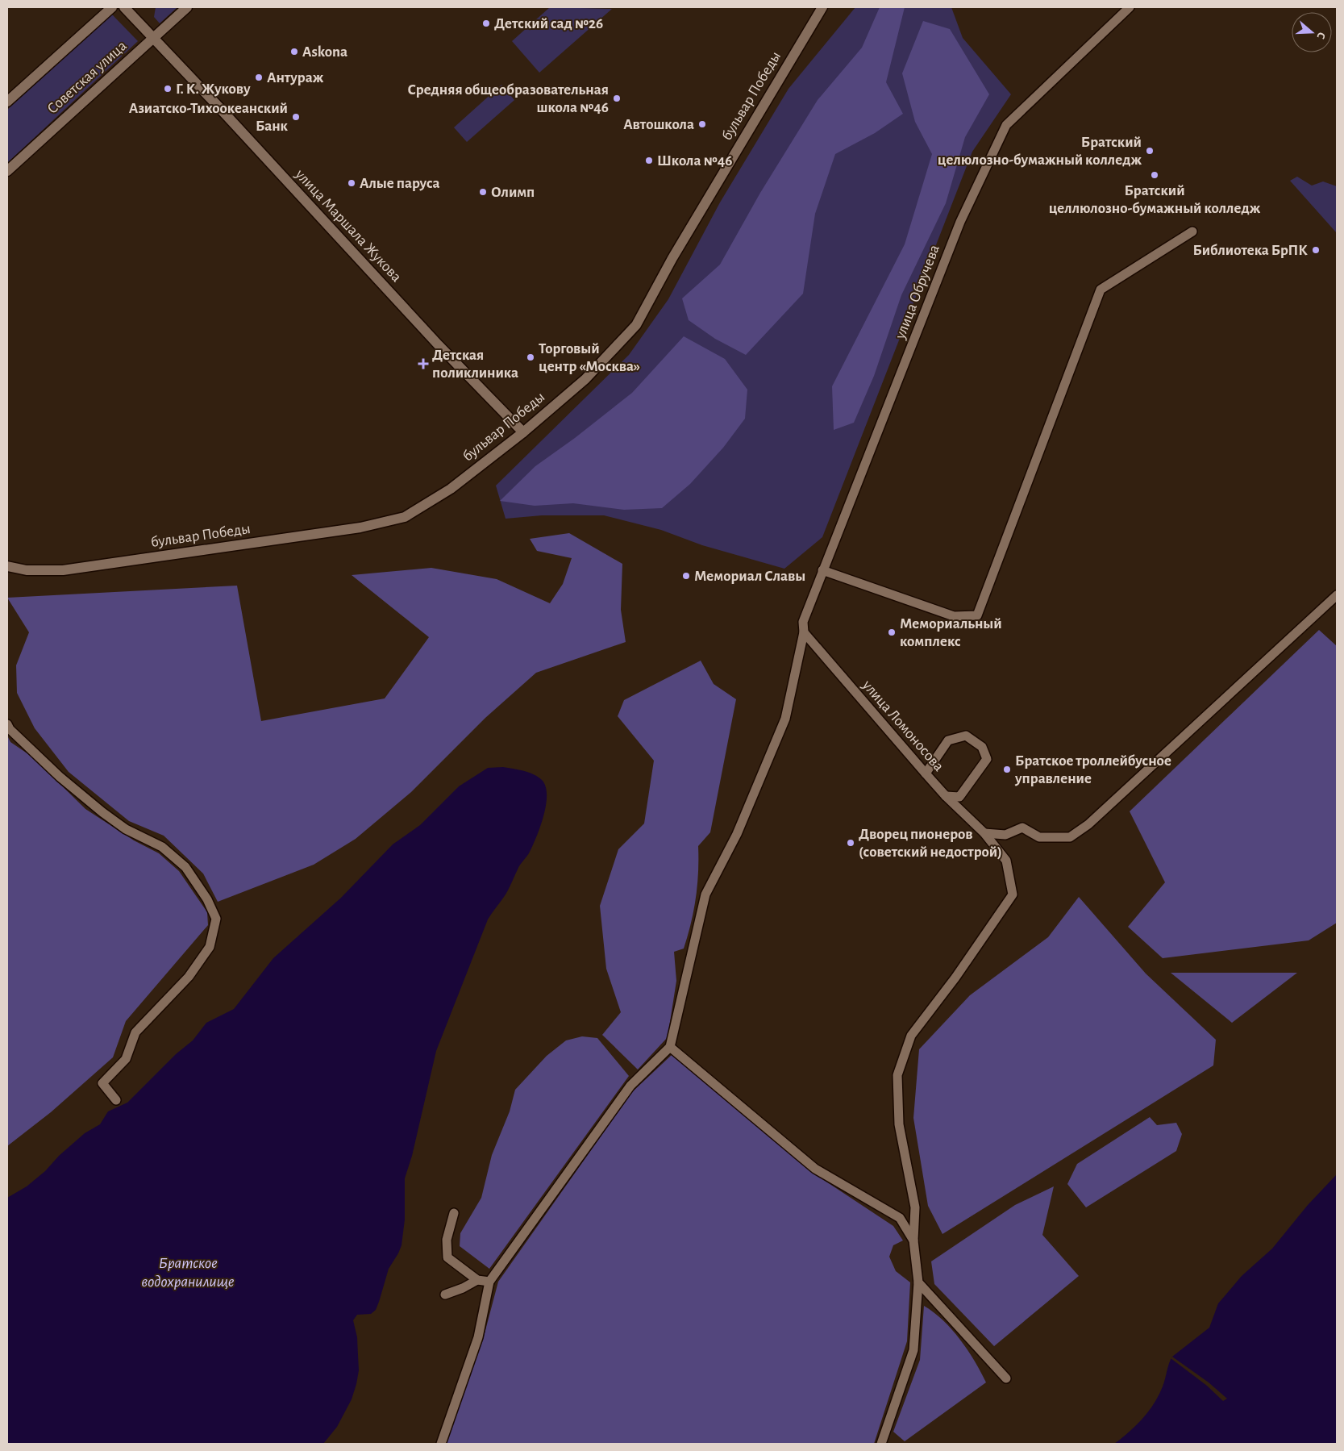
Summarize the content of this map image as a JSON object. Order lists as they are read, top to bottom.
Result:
{
  "streets": {
    "street": [
      "Советская улица",
      "бульвар Победы",
      "улица Маршала Жукова",
      "улица Обручева",
      "улица Ломоносова"
    ]
  },
  "crossings": [
    ["Советская улица", "улица Маршала Жукова"],
    ["бульвар Победы", "улица Маршала Жукова"],
    ["улица Обручева", "улица Ломоносова"]
  ],
  "water": ["Братское водохранилище"],
  "places": {
    "other": [
      "Детский сад №26",
      "Askona",
      "Антураж",
      "Г. К. Жукову",
      "Средняя общеобразовательная школа №46",
      "Азиатско-Тихоокеанский Банк",
      "Автошкола",
      "Братский целюлозно-бумажный колледж",
      "Школа №46",
      "Братский целлюлозно-бумажный колледж",
      "Алые паруса",
      "Олимп",
      "Библиотека БрПК",
      "Торговый центр «Москва»",
      "Мемориал Славы",
      "Мемориальный комплекс",
      "Братское троллейбусное управление",
      "Дворец пионеров (советский недострой)"
    ],
    "health": ["Детская поликлиника"]
  },
  "north": "right"
}
